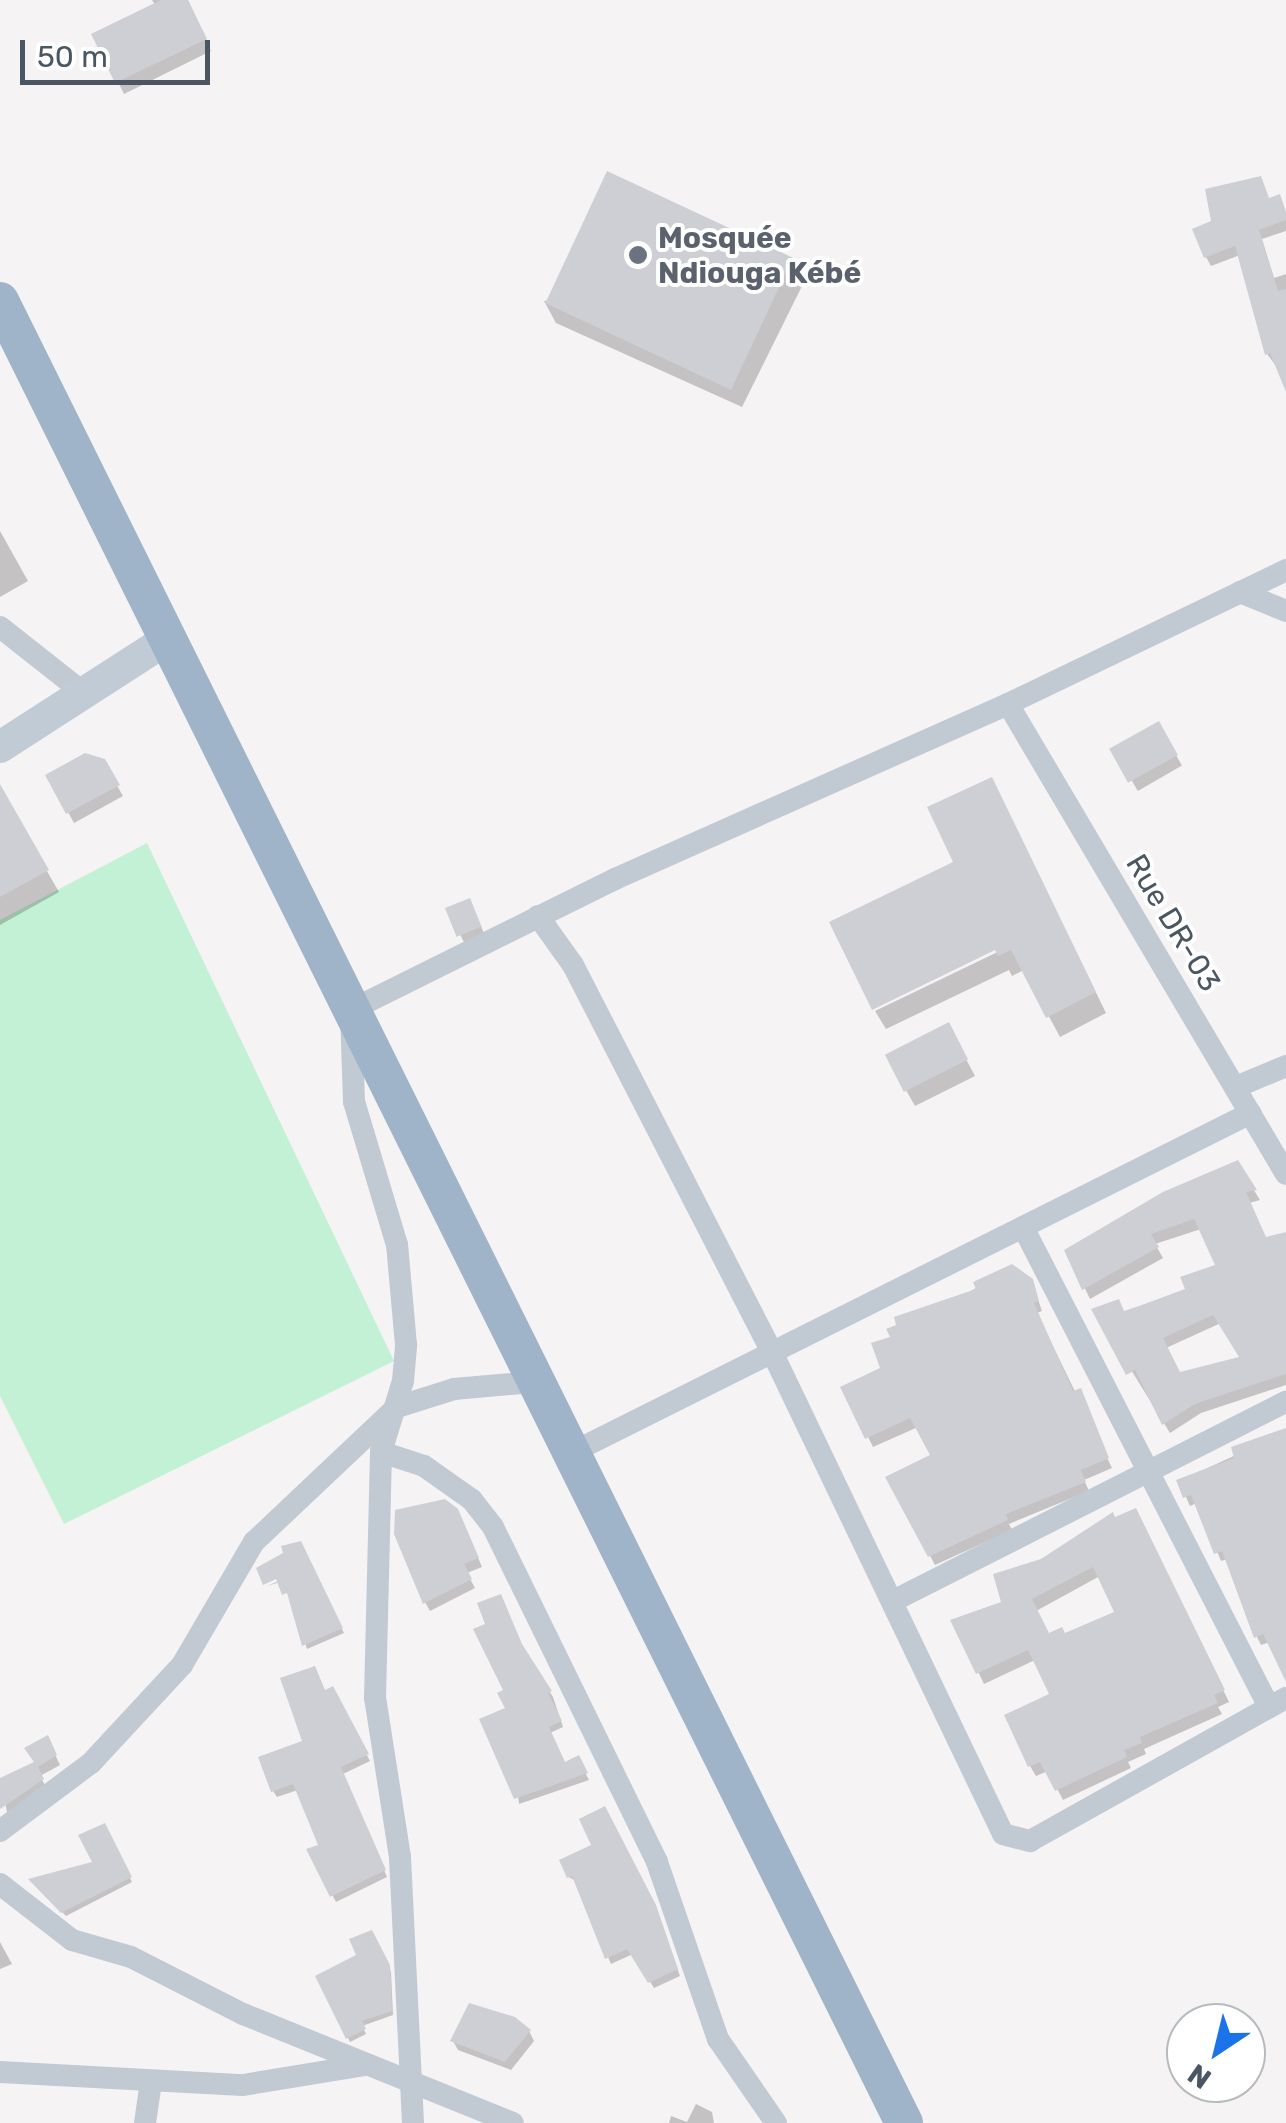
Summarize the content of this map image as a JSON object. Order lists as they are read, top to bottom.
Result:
{
  "streets": {
    "street": ["Rue DR-03"]
  },
  "places": ["Mosquée Ndiouga Kébé"],
  "scale_bar": "50 m",
  "north": "bottom left"
}
